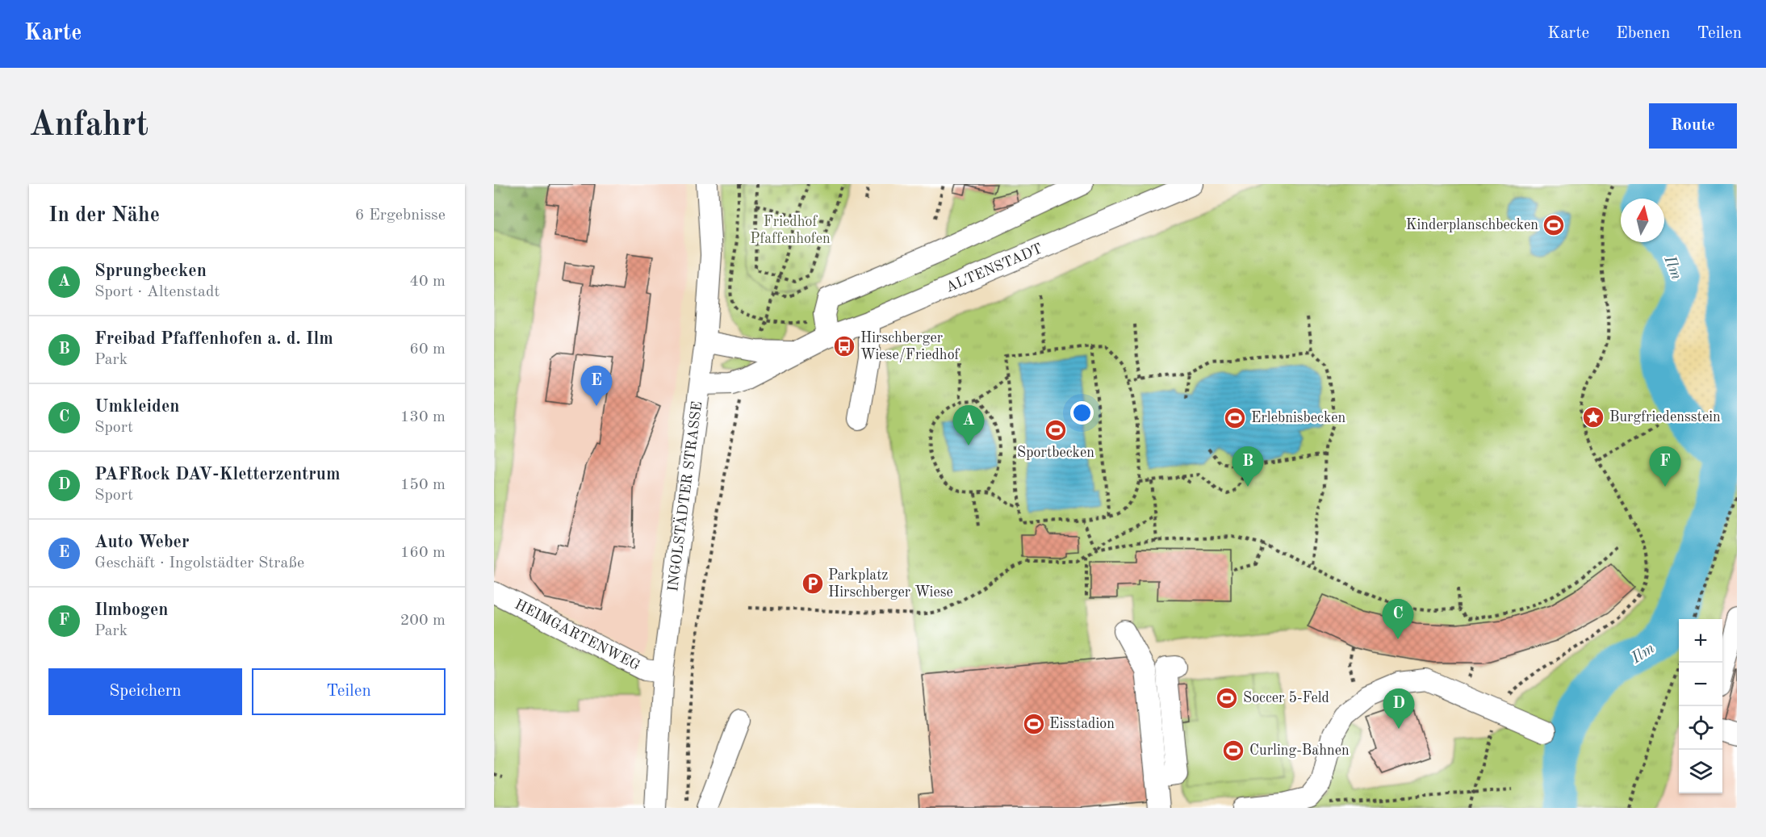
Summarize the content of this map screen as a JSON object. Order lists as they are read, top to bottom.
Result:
{
  "streets": {
    "street": ["ALTENSTADT", "INGOLSTÄDTER STRASSE", "HEIMGARTENWEG"]
  },
  "crossings": [
    ["ALTENSTADT", "INGOLSTÄDTER STRASSE"],
    ["INGOLSTÄDTER STRASSE", "HEIMGARTENWEG"]
  ],
  "water": ["Ilm"],
  "parks": ["Friedhof Pfaffenhofen"],
  "places": {
    "sports": [
      "Kinderplanschbecken",
      "Erlebnisbecken",
      "Sportbecken",
      "Soccer 5-Feld",
      "Eisstadion",
      "Curling-Bahnen"
    ],
    "bus stop": ["Hirschberger Wiese/Friedhof"],
    "place": ["Burgfriedensstein"],
    "parking": ["Parkplatz Hirschberger Wiese"]
  },
  "north": "top",
  "page": {
    "header": "Karte",
    "nav": ["Karte", "Ebenen", "Teilen"],
    "buttons": [
      "Route",
      ["Speichern", "Teilen"]
    ],
    "title": "Anfahrt",
    "heading": ["In der Nähe", "6 Ergebnisse"],
    "list": [
      {
        "mark": "A",
        "name": "Sprungbecken",
        "note": "Sport · Altenstadt",
        "value": "40 m"
      },
      {
        "mark": "B",
        "name": "Freibad Pfaffenhofen a. d. Ilm",
        "note": "Park",
        "value": "60 m"
      },
      {
        "mark": "C",
        "name": "Umkleiden",
        "note": "Sport",
        "value": "130 m"
      },
      {
        "mark": "D",
        "name": "PAFRock DAV-Kletterzentrum",
        "note": "Sport",
        "value": "150 m"
      },
      {
        "mark": "E",
        "name": "Auto Weber",
        "note": "Geschäft · Ingolstädter Straße",
        "value": "160 m"
      },
      {
        "mark": "F",
        "name": "Ilmbogen",
        "note": "Park",
        "value": "200 m"
      }
    ],
    "pins": [
      "E",
      "A",
      "B",
      "F",
      "C",
      "D"
    ],
    "map_buttons": ["+", "−"]
  }
}
